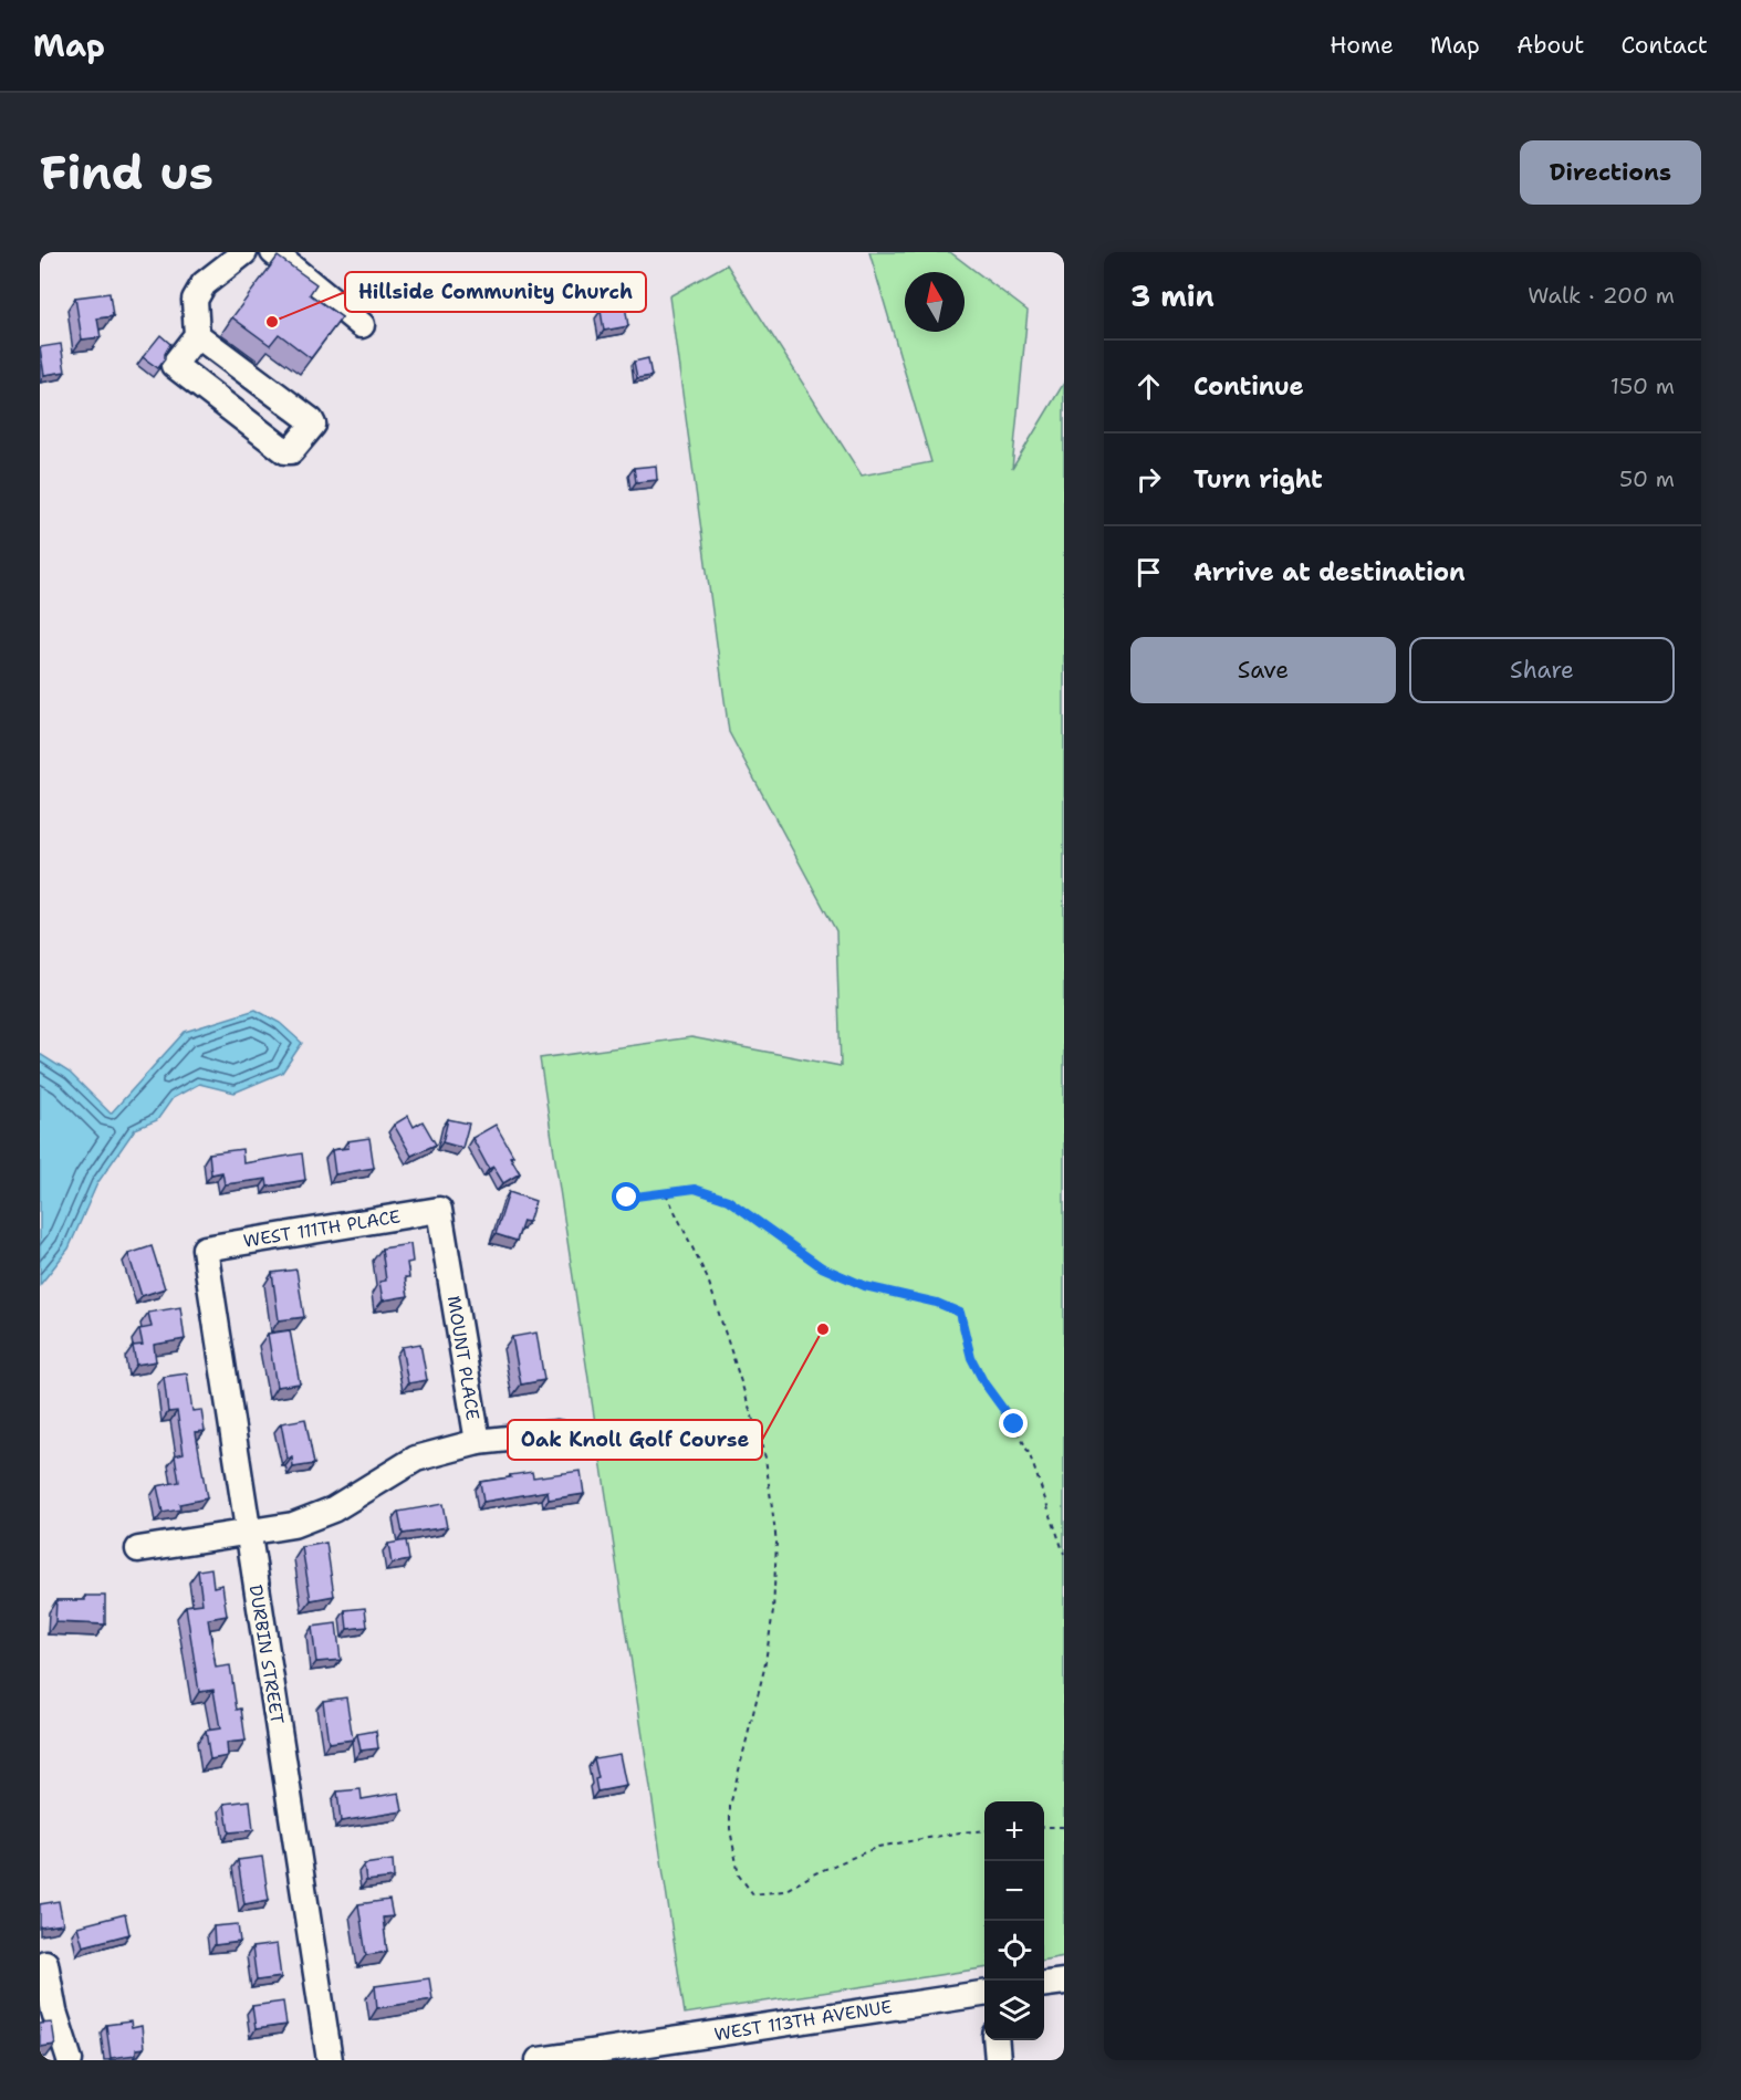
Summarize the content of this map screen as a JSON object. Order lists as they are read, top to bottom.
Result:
{
  "streets": {
    "street": [
      "WEST 111TH PLACE",
      "MOUNT PLACE",
      "DURBIN STREET",
      "WEST 113TH AVENUE"
    ]
  },
  "crossings": [
    ["WEST 111TH PLACE", "MOUNT PLACE"],
    ["WEST 111TH PLACE", "DURBIN STREET"],
    ["MOUNT PLACE", "DURBIN STREET"]
  ],
  "places": ["Hillside Community Church", "Oak Knoll Golf Course"],
  "north": "top",
  "page": {
    "header": "Map",
    "nav": [
      "Home",
      "Map",
      "About",
      "Contact"
    ],
    "buttons": [
      "Directions",
      ["Save", "Share"]
    ],
    "title": "Find us",
    "heading": ["3 min", "Walk · 200 m"],
    "list": [
      ["Continue", "150 m"],
      ["Turn right", "50 m"],
      "Arrive at destination"
    ],
    "map_buttons": ["+", "−"]
  }
}
